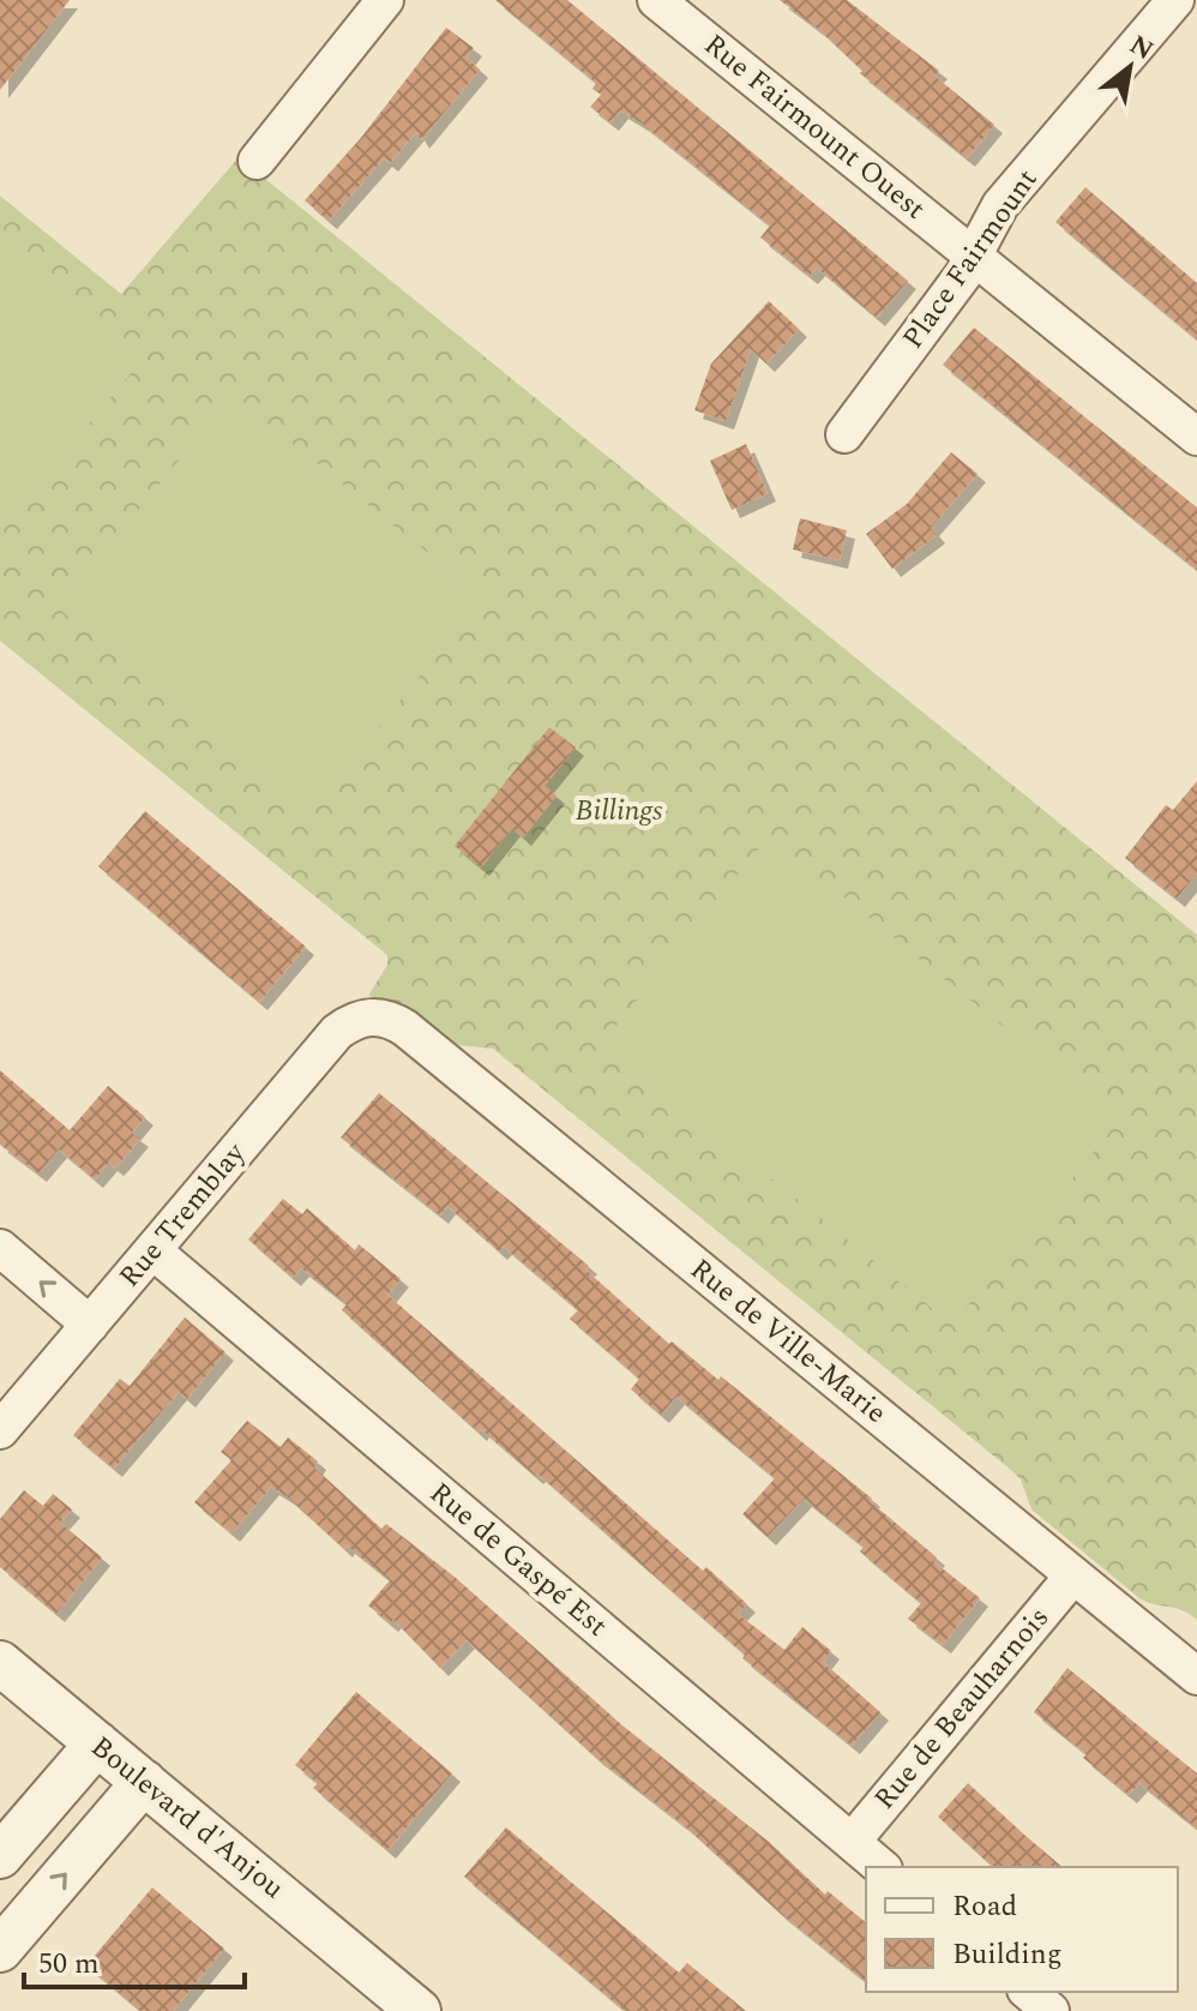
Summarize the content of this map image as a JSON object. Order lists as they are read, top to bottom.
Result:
{
  "streets": {
    "street": [
      "Rue Fairmount Ouest",
      "Place Fairmount",
      "Rue Tremblay",
      "Rue de Ville-Marie",
      "Rue de Gaspé Est",
      "Rue de Beauharnois",
      "Boulevard d'Anjou"
    ]
  },
  "crossings": [
    ["Rue Fairmount Ouest", "Place Fairmount"],
    ["Rue Tremblay", "Rue de Ville-Marie"],
    ["Rue Tremblay", "Rue de Gaspé Est"],
    ["Rue de Ville-Marie", "Rue de Beauharnois"],
    ["Rue de Gaspé Est", "Rue de Beauharnois"]
  ],
  "parks": ["Billings"],
  "legend": ["Road", "Building"],
  "scale_bar": "50 m",
  "north": "top right"
}
